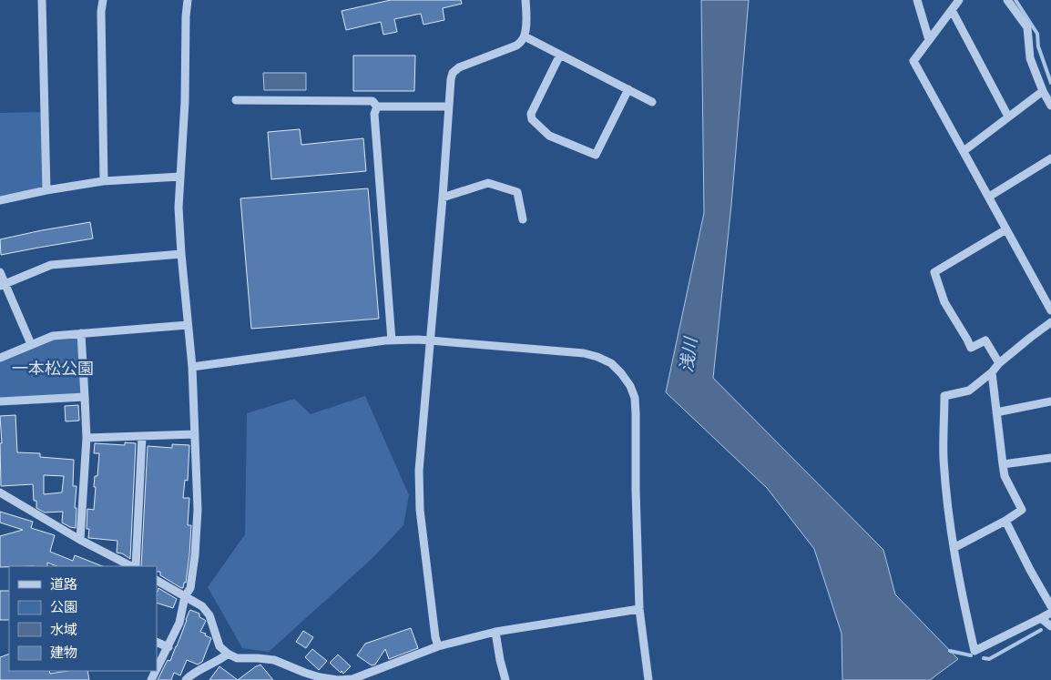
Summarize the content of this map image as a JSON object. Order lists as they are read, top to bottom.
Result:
{
  "water": ["浅川"],
  "parks": ["一本松公園"],
  "legend": [
    "道路",
    "公園",
    "水域",
    "建物"
  ]
}
